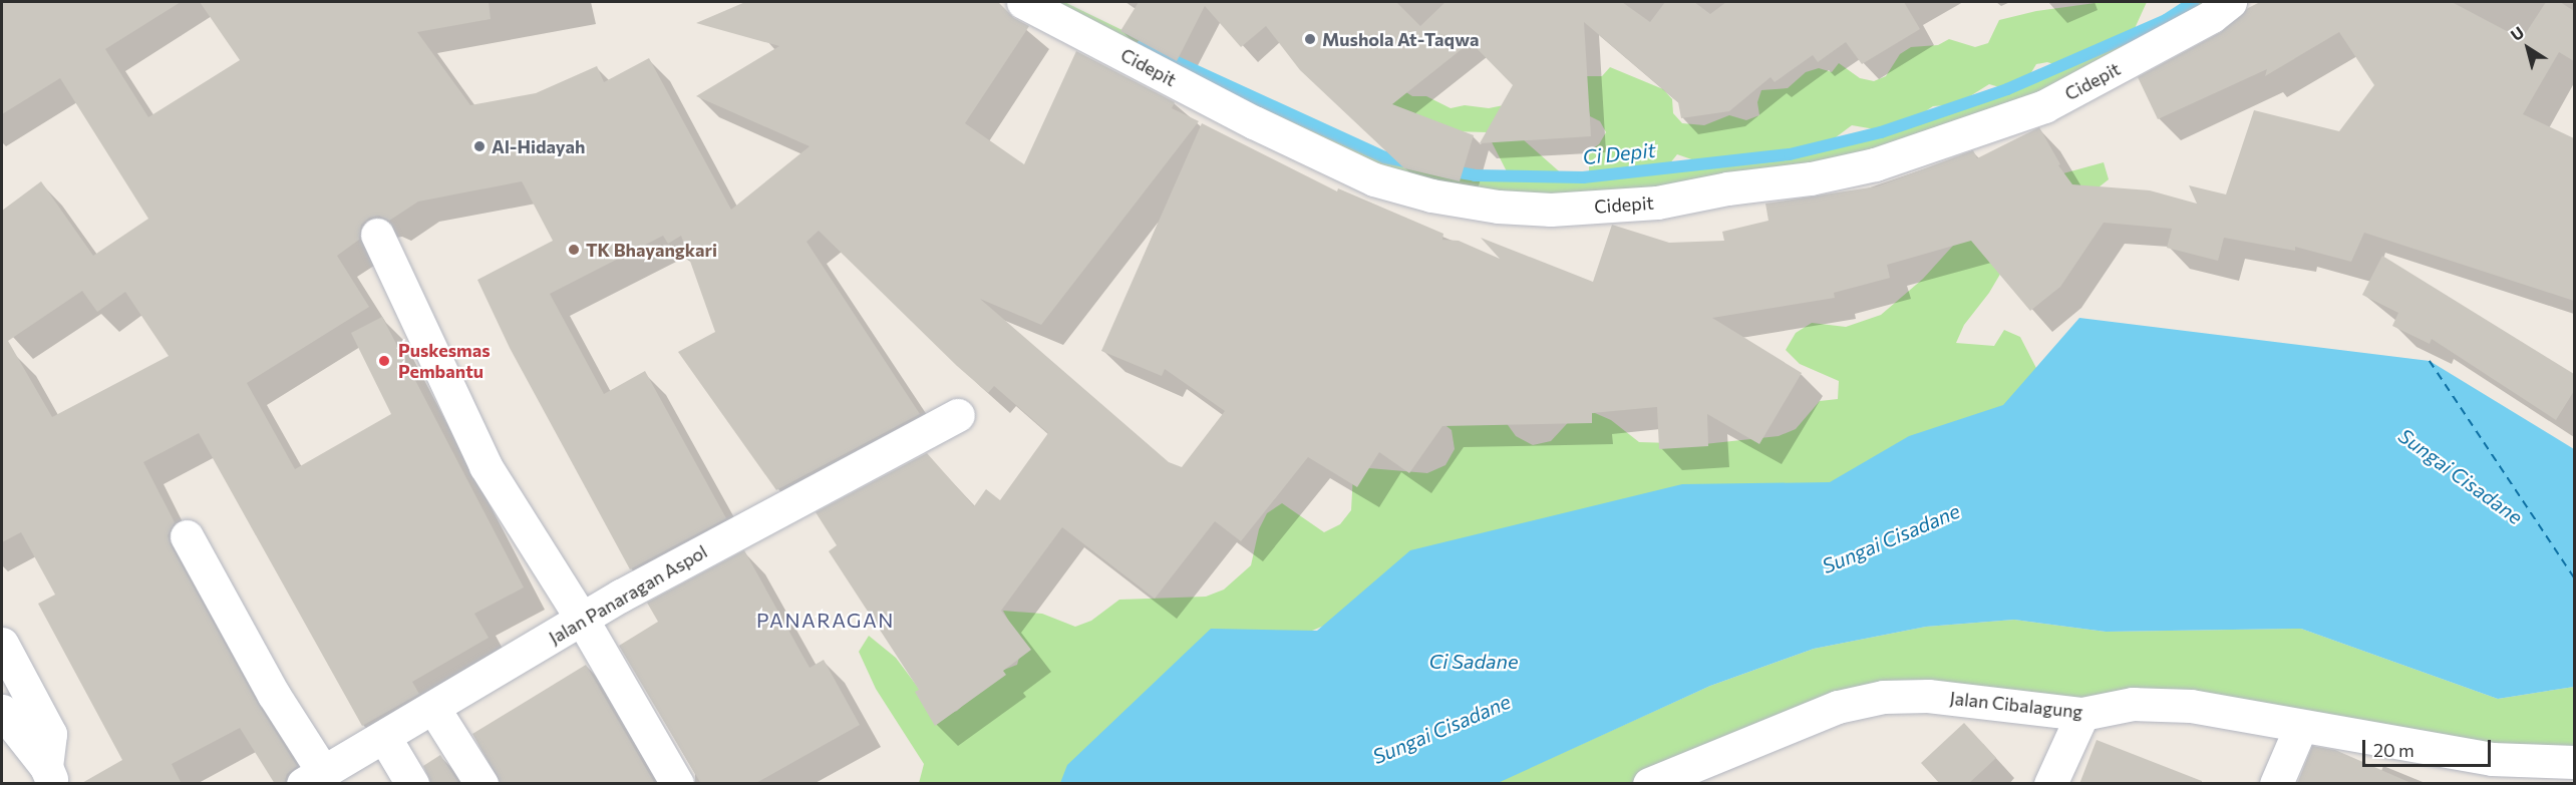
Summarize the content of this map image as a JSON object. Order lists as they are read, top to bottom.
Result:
{
  "streets": {
    "street": ["Cidepit", "Jalan Panaragan Aspol", "Jalan Cibalagung"]
  },
  "districts": ["PANARAGAN"],
  "water": ["Ci Depit", "Sungai Cisadane", "Ci Sadane"],
  "places": [
    "Mushola At-Taqwa",
    "Al-Hidayah",
    "TK Bhayangkari",
    "Puskesmas Pembantu"
  ],
  "scale_bar": "20 m",
  "north": "top left"
}
